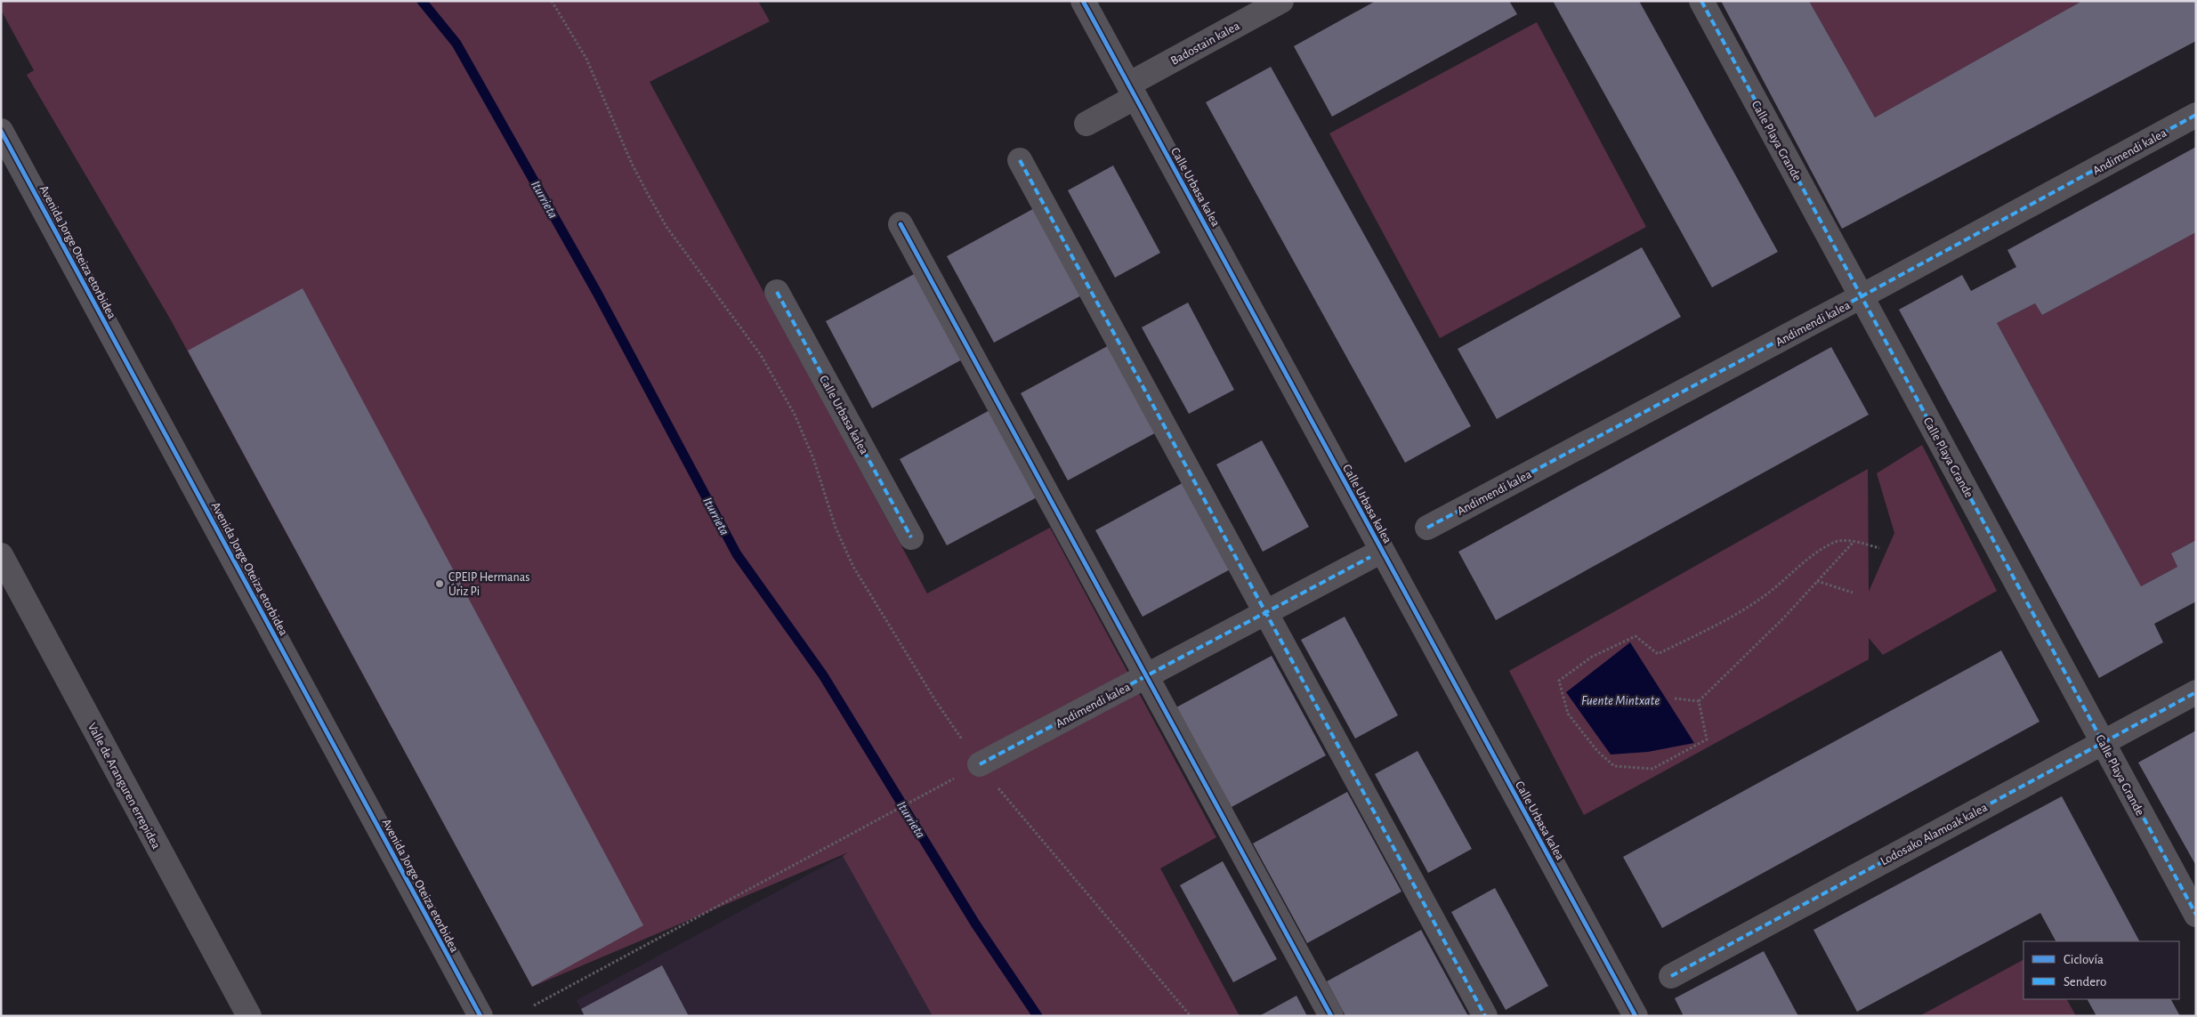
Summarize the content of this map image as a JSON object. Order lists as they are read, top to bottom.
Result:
{
  "streets": {
    "street": [
      "Badostain kalea",
      "Calle Playa Grande",
      "Andimendi kalea",
      "Calle Urbasa kalea",
      "Avenida Jorge Oteiza etorbidea",
      "Valle de Aranguren errepidea",
      "Lodosako Alamoak kalea"
    ]
  },
  "crossings": [
    ["Badostain kalea", "Calle Urbasa kalea"],
    ["Calle Playa Grande", "Andimendi kalea"],
    ["Calle Playa Grande", "Lodosako Alamoak kalea"]
  ],
  "water": ["Iturrieta", "Fuente Mintxate"],
  "places": ["CPEIP Hermanas Úriz Pi"],
  "legend": ["Ciclovía", "Sendero"]
}
